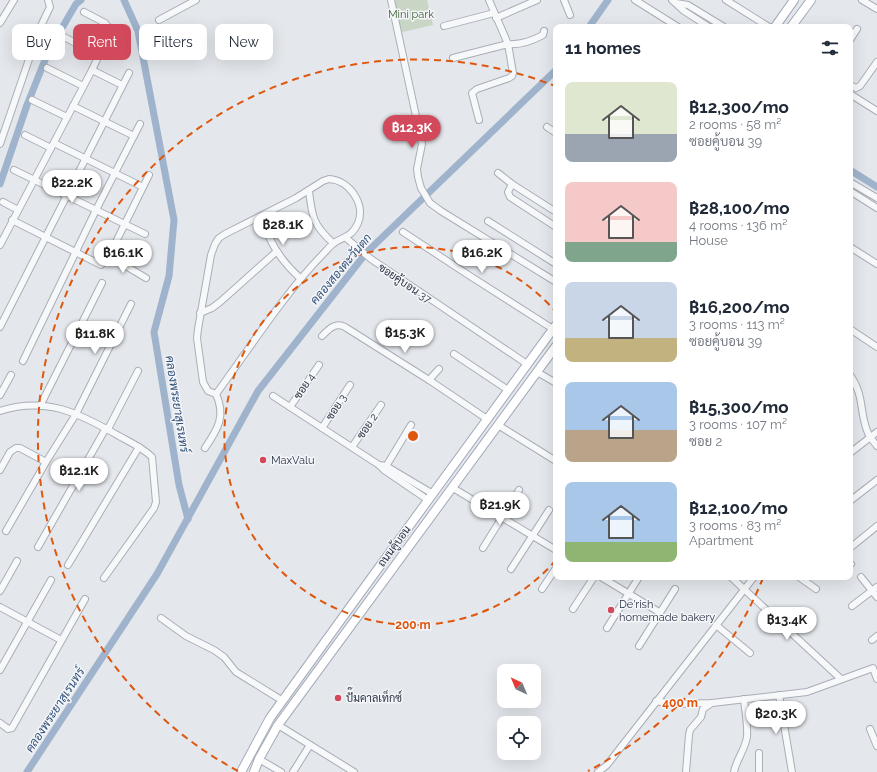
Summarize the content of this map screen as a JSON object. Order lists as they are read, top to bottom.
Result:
{
  "streets": {
    "main road": ["ถนนคู้บอน"],
    "street": [
      "ซอยคู้บอน 37",
      "ซอย 4",
      "ซอย 3",
      "ซอย 2"
    ]
  },
  "crossings": [
    ["ซอยคู้บอน 37", "ถนนคู้บอน"]
  ],
  "water": ["คลองสองตะวันตก", "คลองพระยาสุเรนทร์"],
  "parks": ["Mini park"],
  "places": ["MaxValu", "De'rish homemade bakery", "ปั๊มคาลเท็กซ์"],
  "north": "top left",
  "page": {
    "chip": [
      "Buy",
      "Rent",
      "Filters",
      "New"
    ],
    "heading": "11 homes",
    "list": [
      {
        "name": "฿12,300/mo",
        "note": "2 rooms · 58 m² · ซอยคู้บอน 39"
      },
      {
        "name": "฿28,100/mo",
        "note": "4 rooms · 136 m² · House"
      },
      {
        "name": "฿16,200/mo",
        "note": "3 rooms · 113 m² · ซอยคู้บอน 39"
      },
      {
        "name": "฿15,300/mo",
        "note": "3 rooms · 107 m² · ซอย 2"
      },
      {
        "name": "฿12,100/mo",
        "note": "3 rooms · 83 m² · Apartment"
      }
    ],
    "price": [
      "฿12.3K",
      "฿22.2K",
      "฿28.1K",
      "฿16.1K",
      "฿16.2K",
      "฿15.3K",
      "฿11.8K",
      "฿12.1K",
      "฿21.9K",
      "฿13.4K",
      "฿20.3K"
    ]
  },
  "rings": ["200 m", "400 m"]
}
